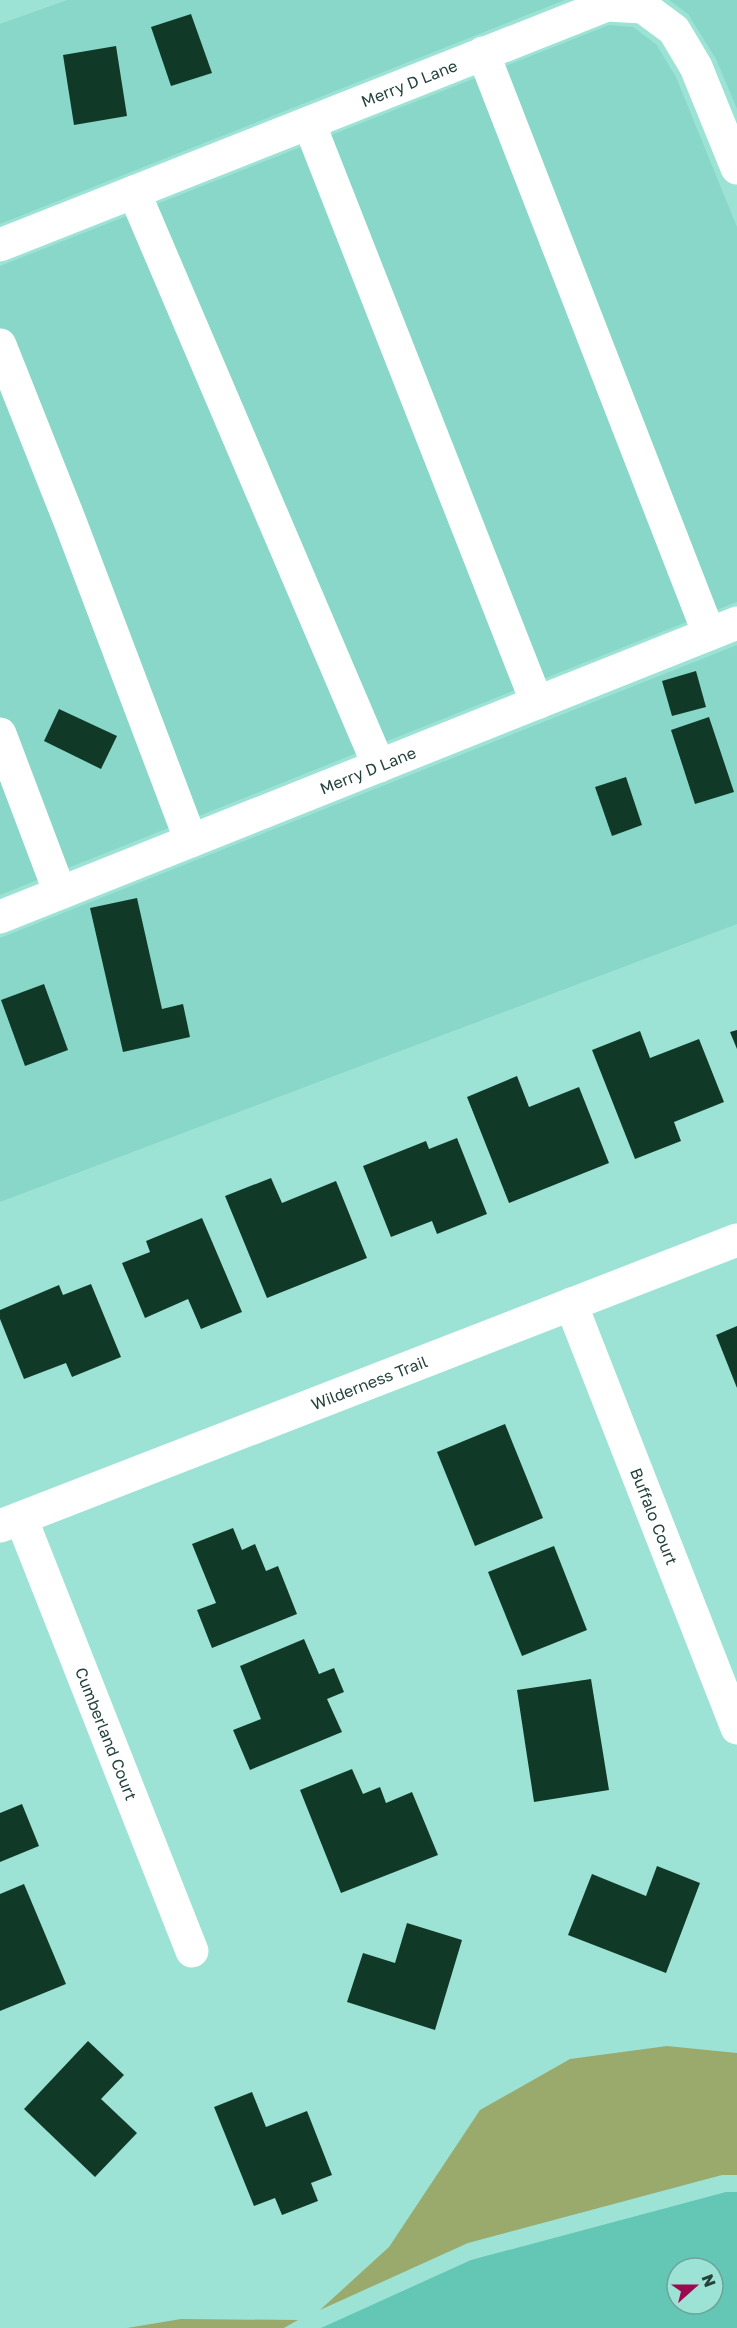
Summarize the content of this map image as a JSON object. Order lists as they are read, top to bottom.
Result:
{
  "streets": {
    "street": [
      "Merry D Lane",
      "Wilderness Trail",
      "Buffalo Court",
      "Cumberland Court"
    ]
  },
  "crossings": [
    ["Wilderness Trail", "Buffalo Court"],
    ["Wilderness Trail", "Cumberland Court"]
  ],
  "north": "right"
}
